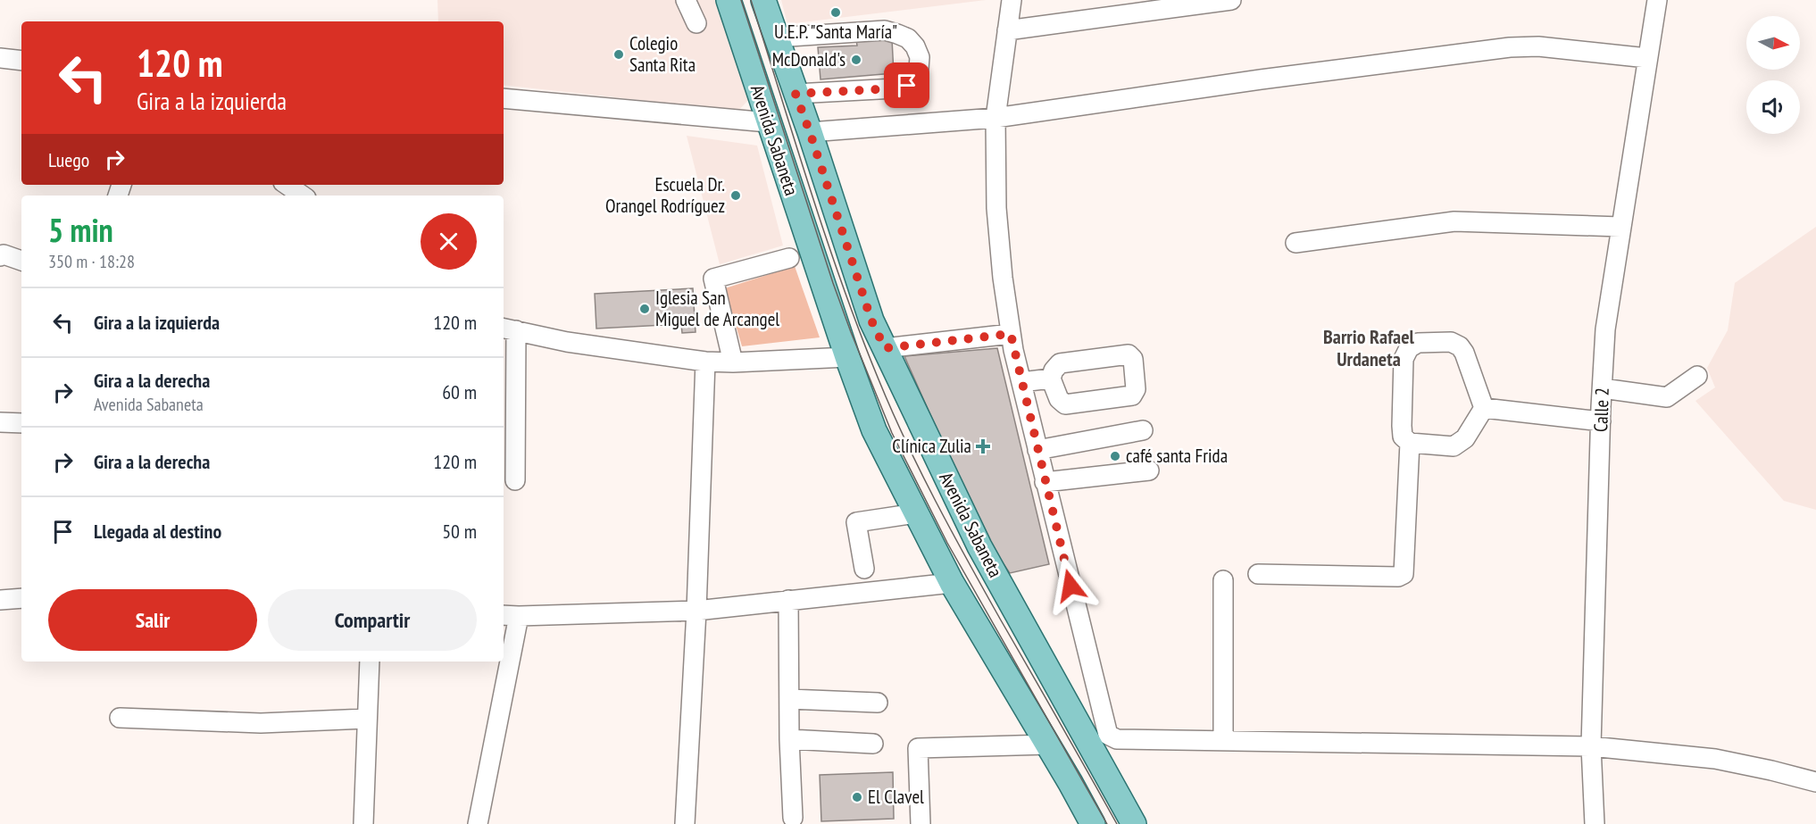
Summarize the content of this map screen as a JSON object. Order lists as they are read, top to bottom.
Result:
{
  "streets": {
    "main road": ["Avenida Sabaneta"],
    "street": ["Calle 2"]
  },
  "districts": ["Barrio Rafael Urdaneta"],
  "places": {
    "other": [
      "U.E.P. \"Santa María\"",
      "Colegio Santa Rita",
      "McDonald's",
      "Escuela Dr. Orangel Rodríguez",
      "Iglesia San Miguel de Arcangel",
      "café santa Frida",
      "El Clavel"
    ],
    "health": ["Clínica Zulia"]
  },
  "north": "right",
  "page": {
    "turn": ["120 m", "Gira a la izquierda"],
    "then": "Luego",
    "heading": ["5 min", "350 m · 18:28"],
    "list": [
      {
        "name": "Gira a la izquierda",
        "value": "120 m"
      },
      {
        "name": "Gira a la derecha",
        "note": "Avenida Sabaneta",
        "value": "60 m"
      },
      {
        "name": "Gira a la derecha",
        "value": "120 m"
      },
      {
        "name": "Llegada al destino",
        "value": "50 m"
      }
    ],
    "buttons": ["Salir", "Compartir"]
  }
}
